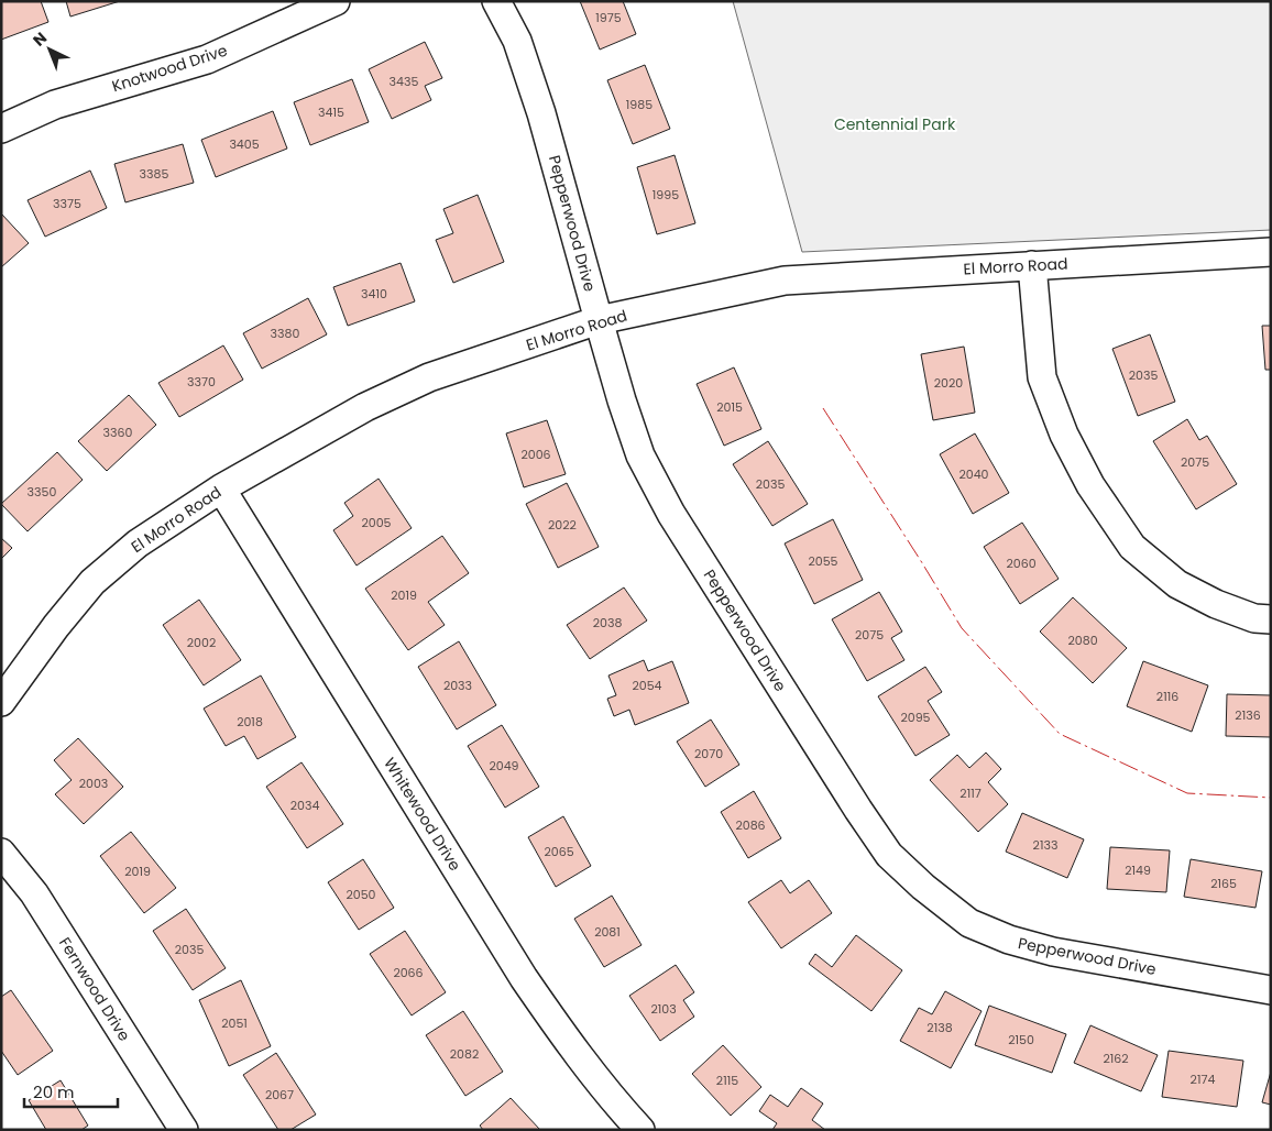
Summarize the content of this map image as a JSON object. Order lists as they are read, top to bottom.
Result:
{
  "streets": {
    "street": [
      "Knotwood Drive",
      "Pepperwood Drive",
      "El Morro Road",
      "Whitewood Drive",
      "Fernwood Drive"
    ]
  },
  "crossings": [
    ["Pepperwood Drive", "El Morro Road"],
    ["El Morro Road", "Whitewood Drive"]
  ],
  "parks": ["Centennial Park"],
  "house_numbers": [
    "1975",
    "3435",
    "1985",
    "3415",
    "3405",
    "3385",
    "1995",
    "3375",
    "3410",
    "3380",
    "2035",
    "3370",
    "2020",
    "2015",
    "3360",
    "2006",
    "2075",
    "2040",
    "2035",
    "3350",
    "2005",
    "2022",
    "2055",
    "2060",
    "2019",
    "2038",
    "2075",
    "2080",
    "2002",
    "2033",
    "2054",
    "2116",
    "2136",
    "2095",
    "2018",
    "2070",
    "2049",
    "2003",
    "2117",
    "2034",
    "2086",
    "2133",
    "2065",
    "2149",
    "2019",
    "2165",
    "2050",
    "2081",
    "2035",
    "2066",
    "2103",
    "2051",
    "2138",
    "2150",
    "2082",
    "2162",
    "2174",
    "2115",
    "2067"
  ],
  "scale_bar": "20 m",
  "north": "top left"
}
